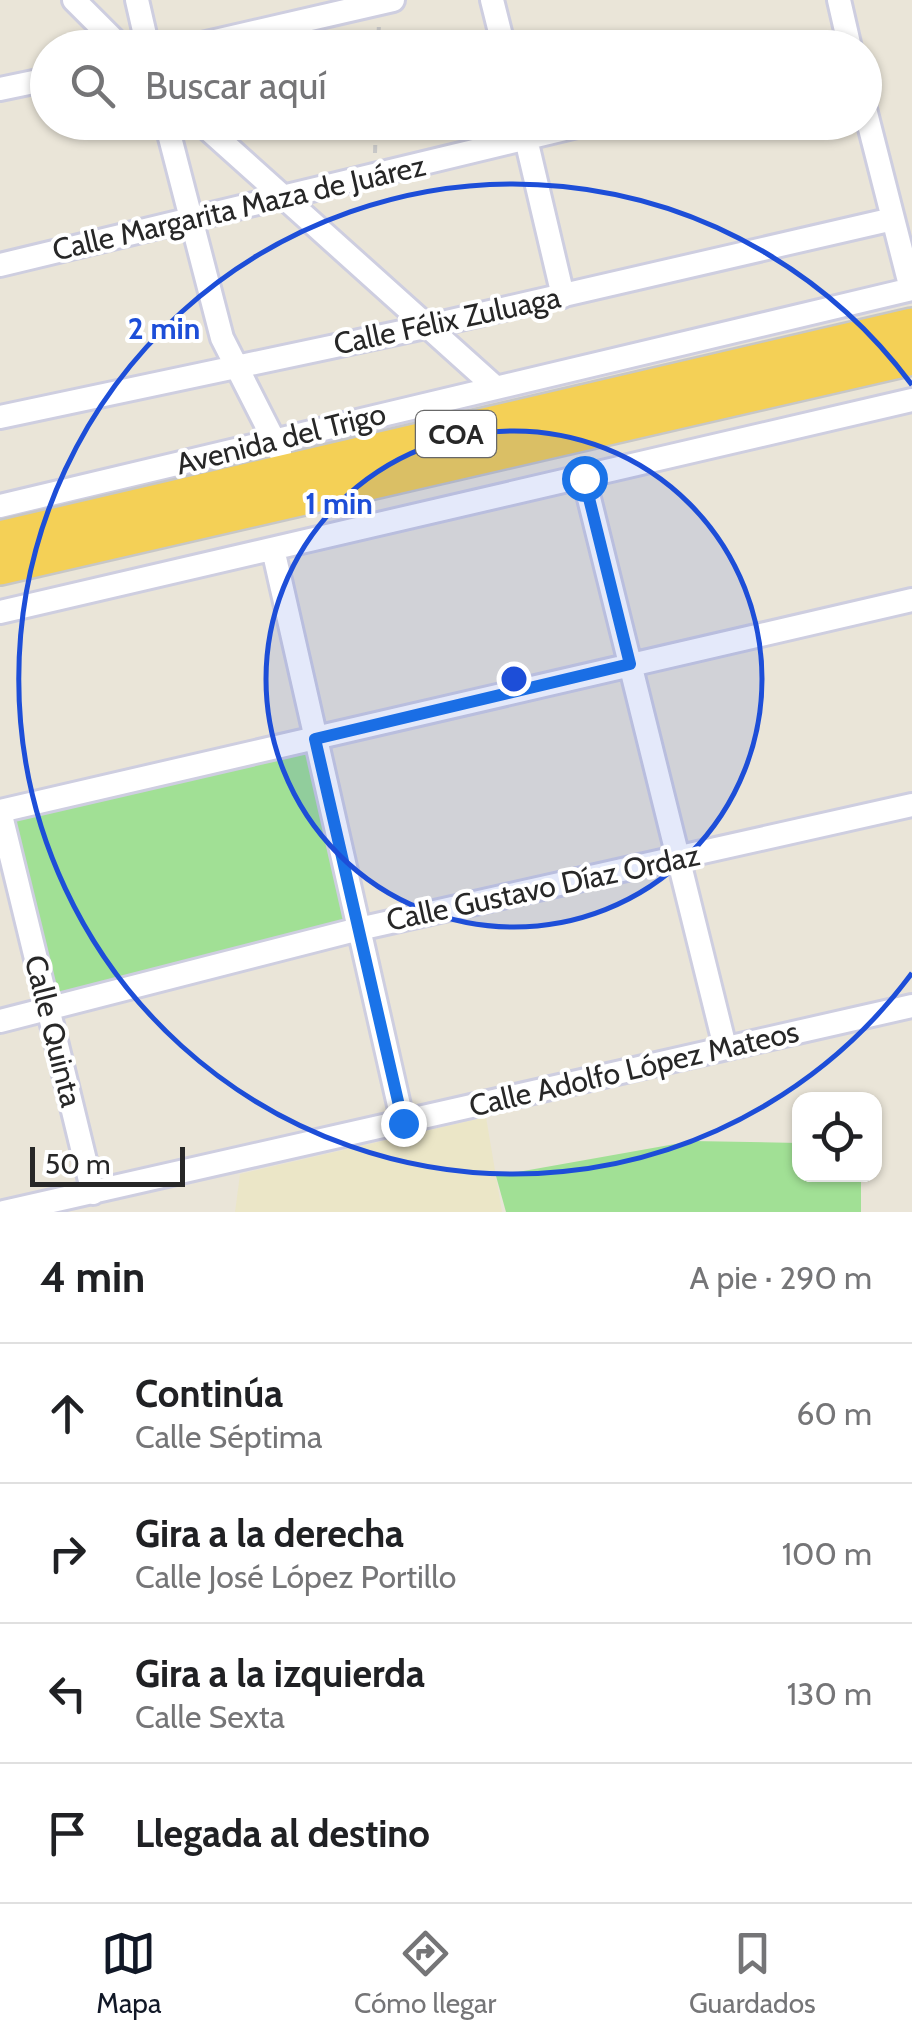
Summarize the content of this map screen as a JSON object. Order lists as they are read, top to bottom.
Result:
{
  "streets": {
    "highway": ["COA"],
    "street": [
      "Calle Margarita Maza de Juárez",
      "Calle Félix Zuluaga",
      "Avenida del Trigo",
      "Calle Gustavo Díaz Ordaz",
      "Calle Quinta",
      "Calle Adolfo López Mateos"
    ]
  },
  "crossings": [
    ["Calle Gustavo Díaz Ordaz", "Calle Quinta"],
    ["Calle Quinta", "Calle Adolfo López Mateos"]
  ],
  "scale_bar": "50 m",
  "page": {
    "search": "Buscar aquí",
    "scale": "50 m",
    "heading": ["4 min", "A pie · 290 m"],
    "list": [
      ["Continúa", "Calle Séptima", "60 m"],
      ["Gira a la derecha", "Calle José López Portillo", "100 m"],
      ["Gira a la izquierda", "Calle Sexta", "130 m"],
      "Llegada al destino"
    ],
    "nav": ["Mapa", "Cómo llegar", "Guardados"]
  },
  "rings": ["2 min", "1 min"]
}
